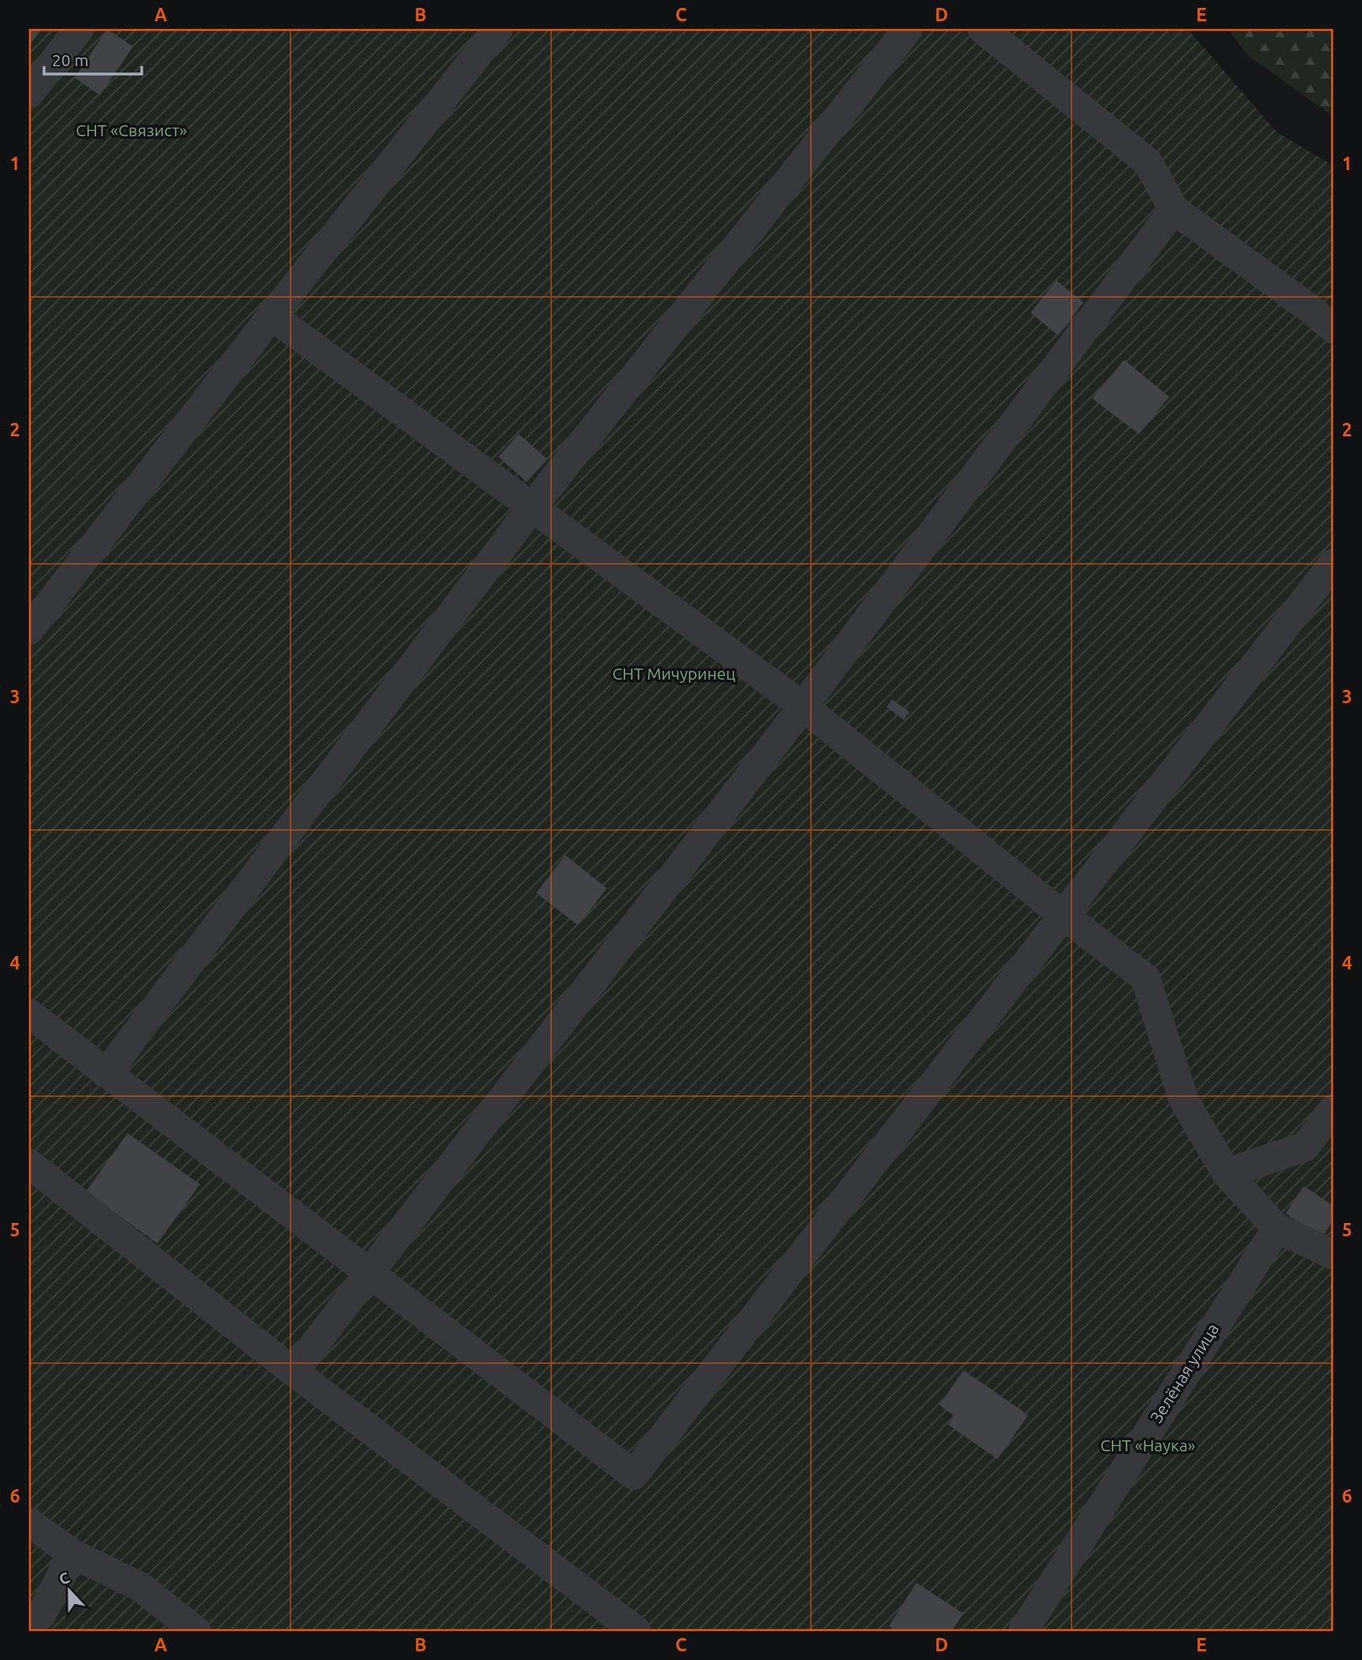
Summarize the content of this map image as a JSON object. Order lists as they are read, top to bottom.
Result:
{
  "streets": {
    "street": ["Зелёная улица"]
  },
  "parks": ["СНТ «Связист»", "СНТ Мичуринец", "СНТ «Наука»"],
  "scale_bar": "20 m",
  "north": "top",
  "grid": {
    "columns": [
      "A",
      "B",
      "C",
      "D",
      "E"
    ],
    "rows": [
      "1",
      "2",
      "3",
      "4",
      "5",
      "6"
    ]
  }
}
